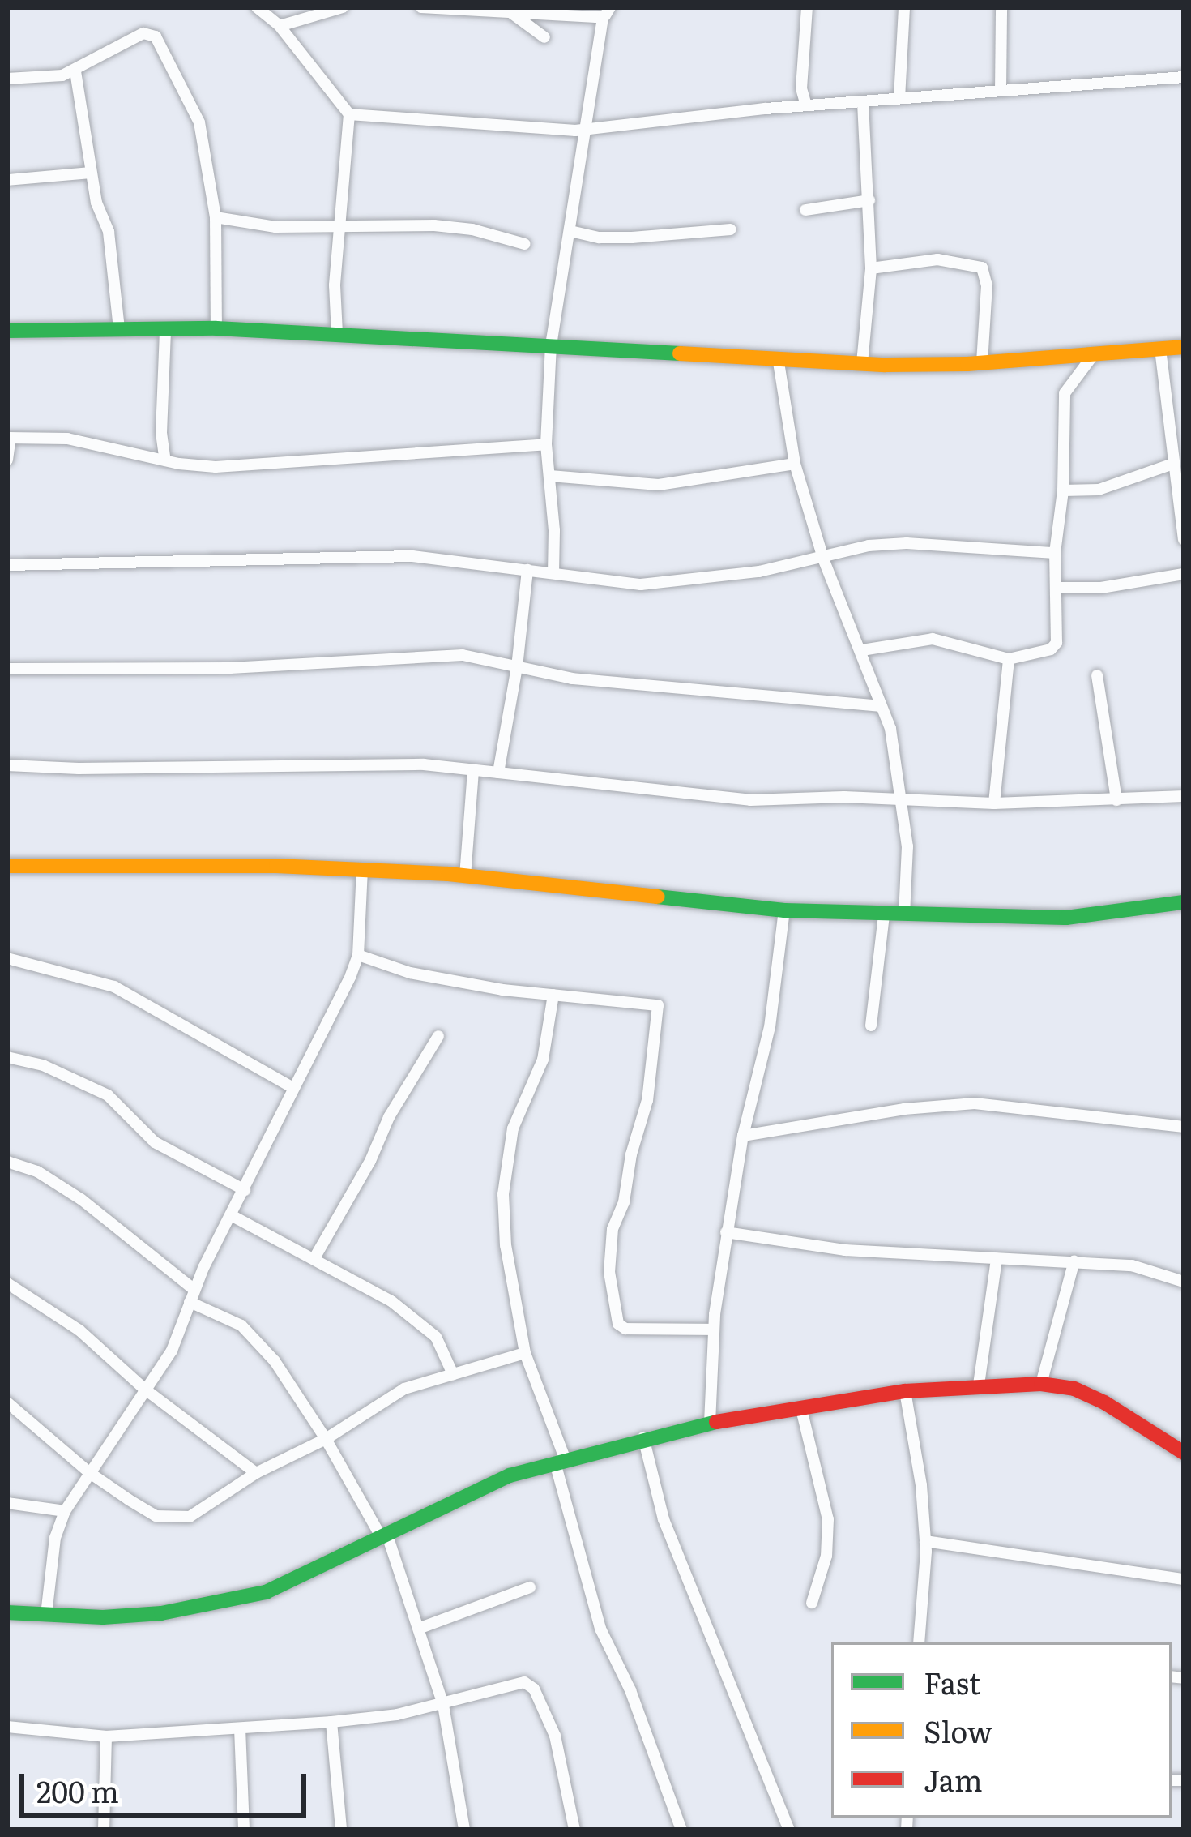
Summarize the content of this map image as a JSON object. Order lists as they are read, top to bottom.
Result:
{
  "legend": ["Fast", "Slow", "Jam"],
  "scale_bar": "200 m"
}
